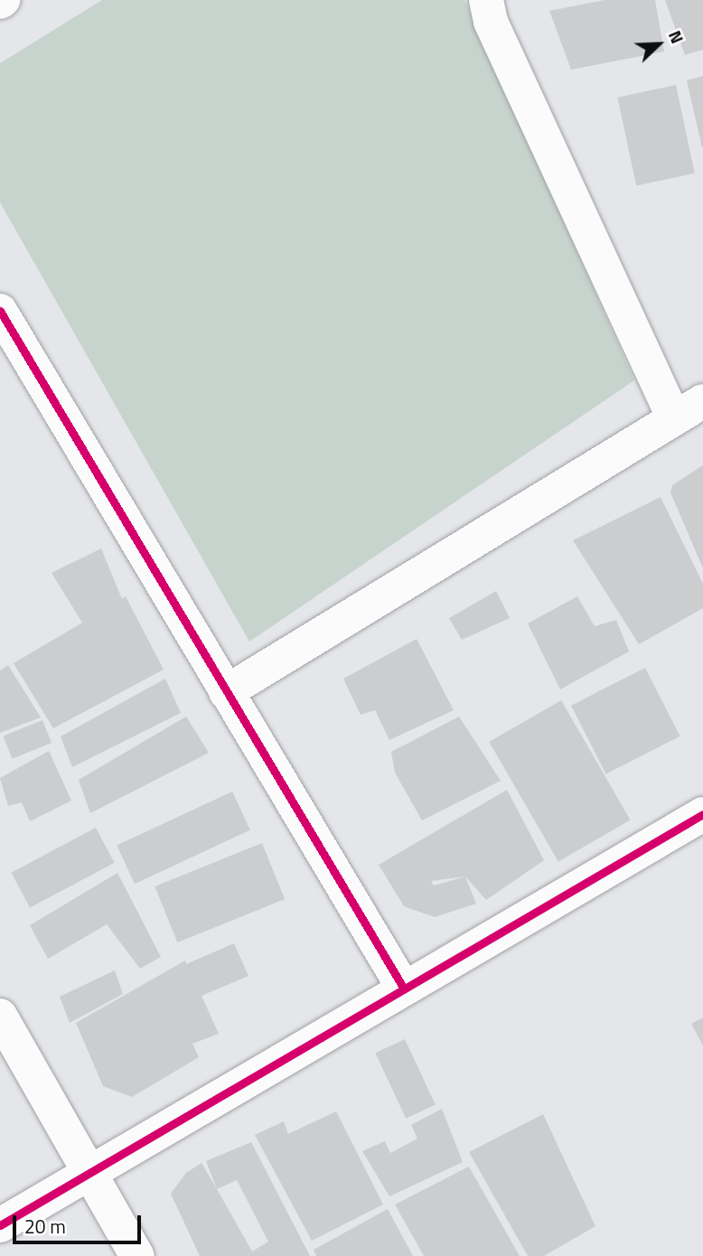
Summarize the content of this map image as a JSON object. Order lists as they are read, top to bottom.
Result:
{
  "scale_bar": "20 m",
  "north": "top right"
}
